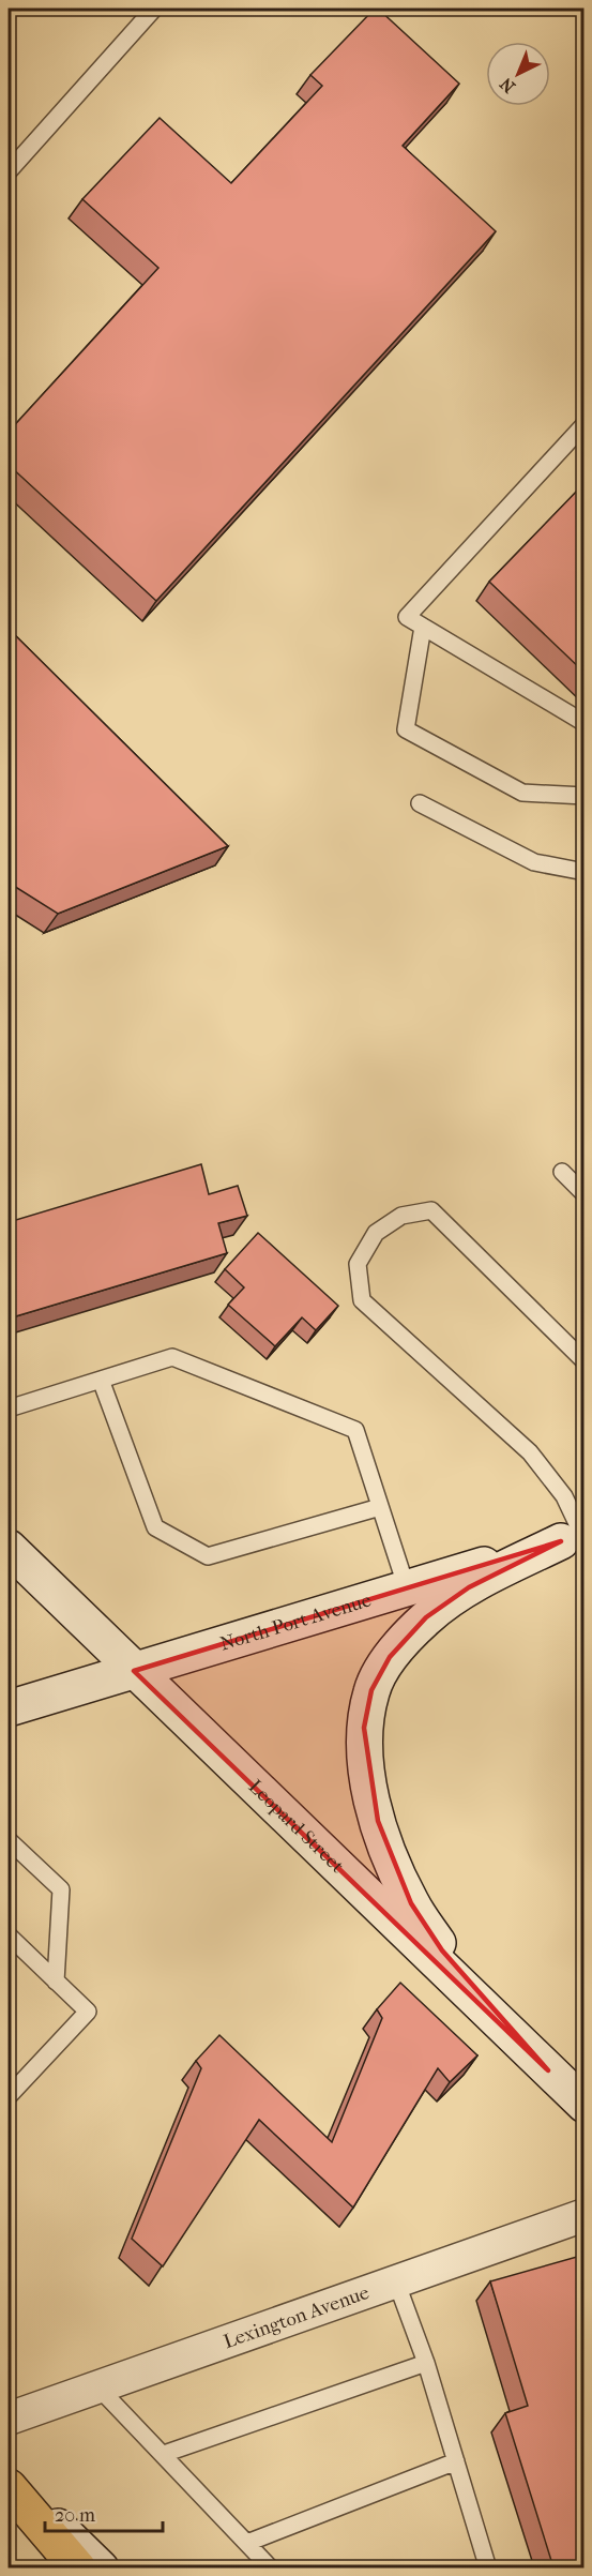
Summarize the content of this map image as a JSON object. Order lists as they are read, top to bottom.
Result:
{
  "streets": {
    "main road": ["North Port Avenue", "Leopard Street"],
    "street": ["Lexington Avenue"]
  },
  "crossings": [
    ["North Port Avenue", "Leopard Street"]
  ],
  "scale_bar": "20 m",
  "north": "bottom left"
}
